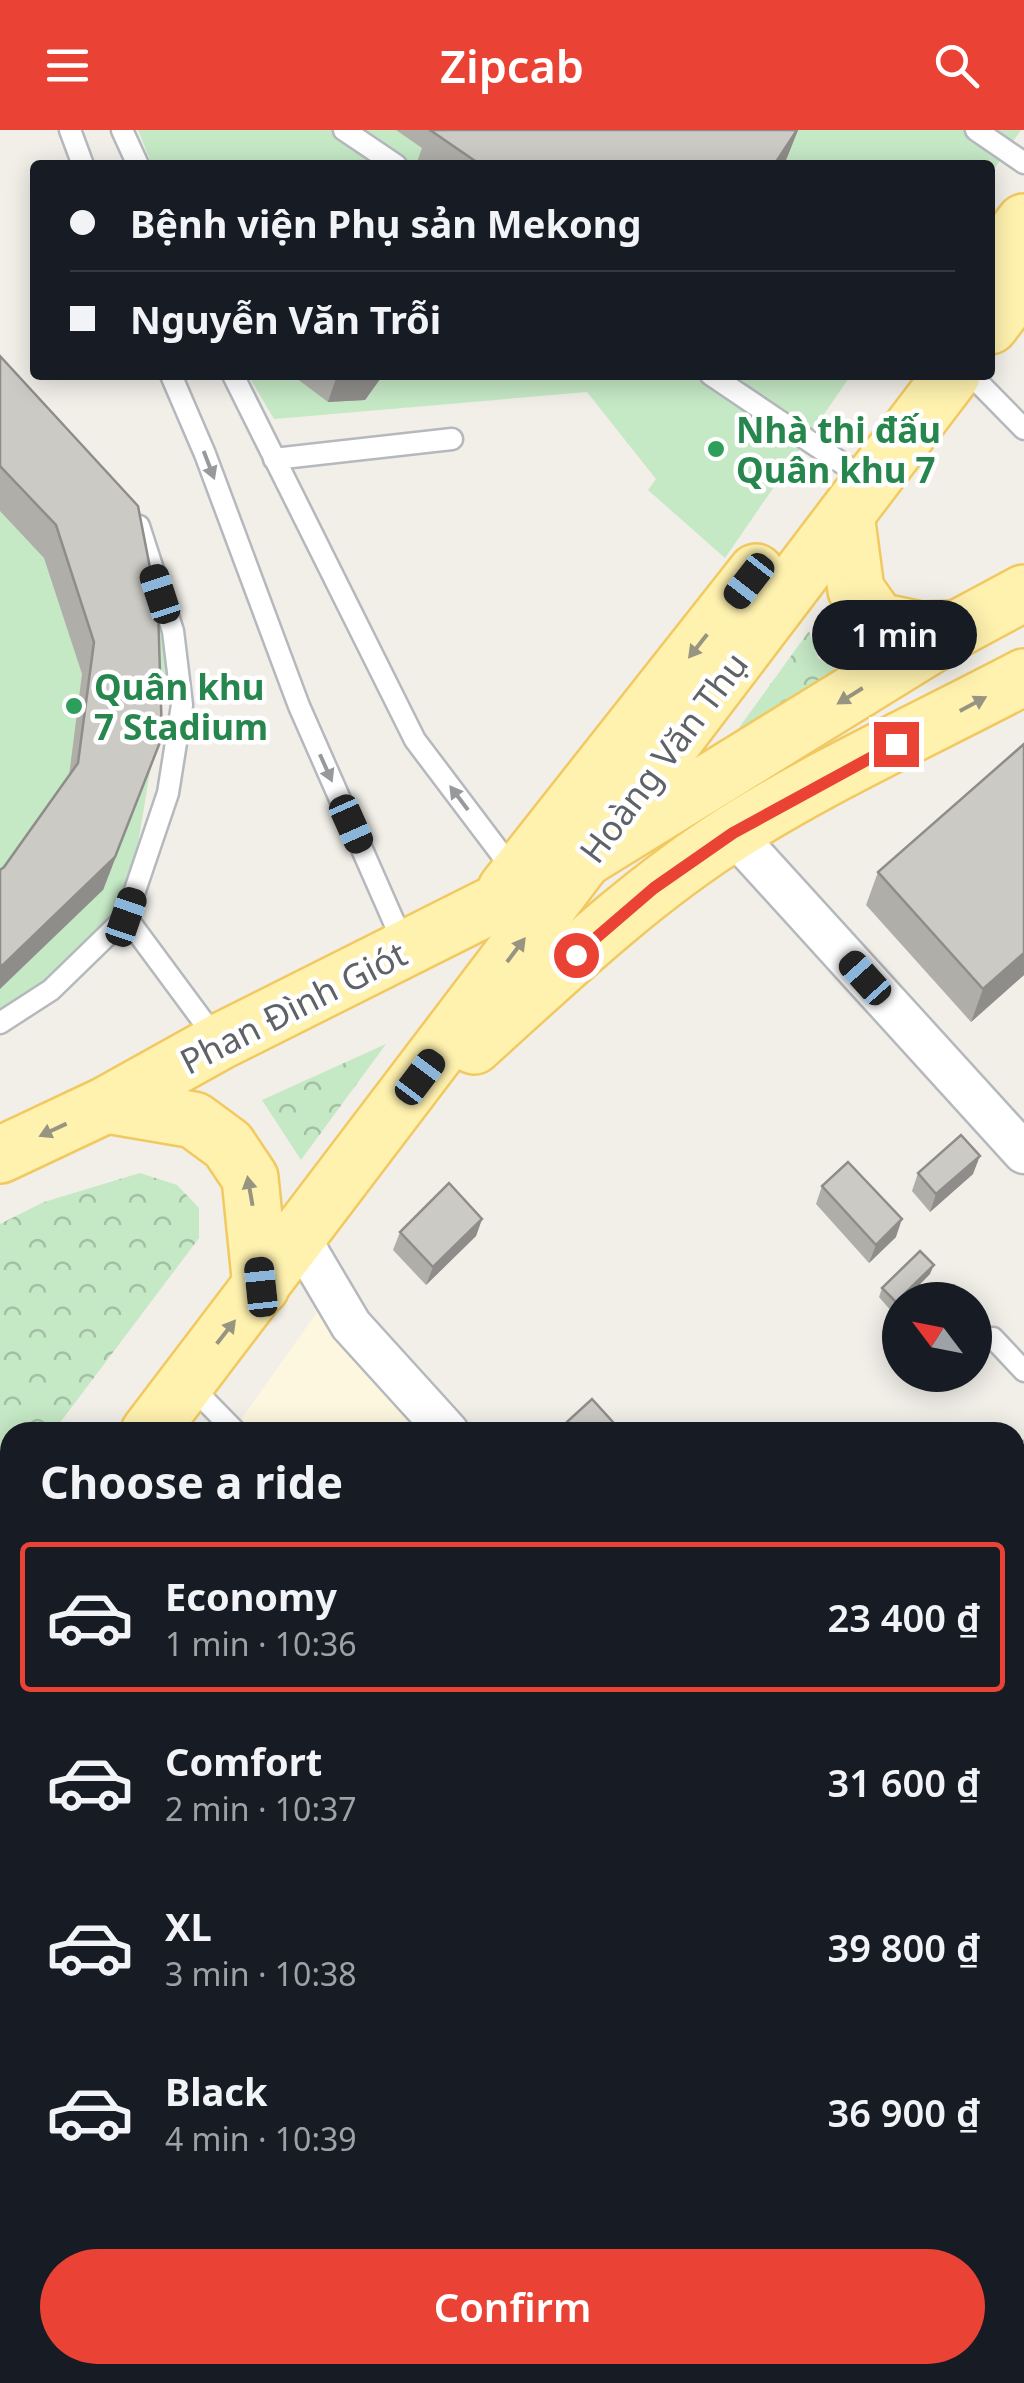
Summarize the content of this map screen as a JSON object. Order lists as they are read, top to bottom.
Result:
{
  "streets": {
    "main road": ["Hoàng Văn Thụ", "Phan Đình Giót"]
  },
  "crossings": [
    ["Hoàng Văn Thụ", "Phan Đình Giót"]
  ],
  "places": ["Nhà thi đấu Quân khu 7", "Quân khu 7 Stadium"],
  "north": "top left",
  "page": {
    "header": "Zipcab",
    "banner": ["Bệnh viện Phụ sản Mekong", "Nguyễn Văn Trỗi"],
    "bubble": "1 min",
    "heading": "Choose a ride",
    "list": [
      {
        "name": "Economy",
        "note": "1 min · 10:36",
        "value": "23 400 ₫"
      },
      {
        "name": "Comfort",
        "note": "2 min · 10:37",
        "value": "31 600 ₫"
      },
      {
        "name": "XL",
        "note": "3 min · 10:38",
        "value": "39 800 ₫"
      },
      {
        "name": "Black",
        "note": "4 min · 10:39",
        "value": "36 900 ₫"
      }
    ],
    "buttons": "Confirm"
  }
}
